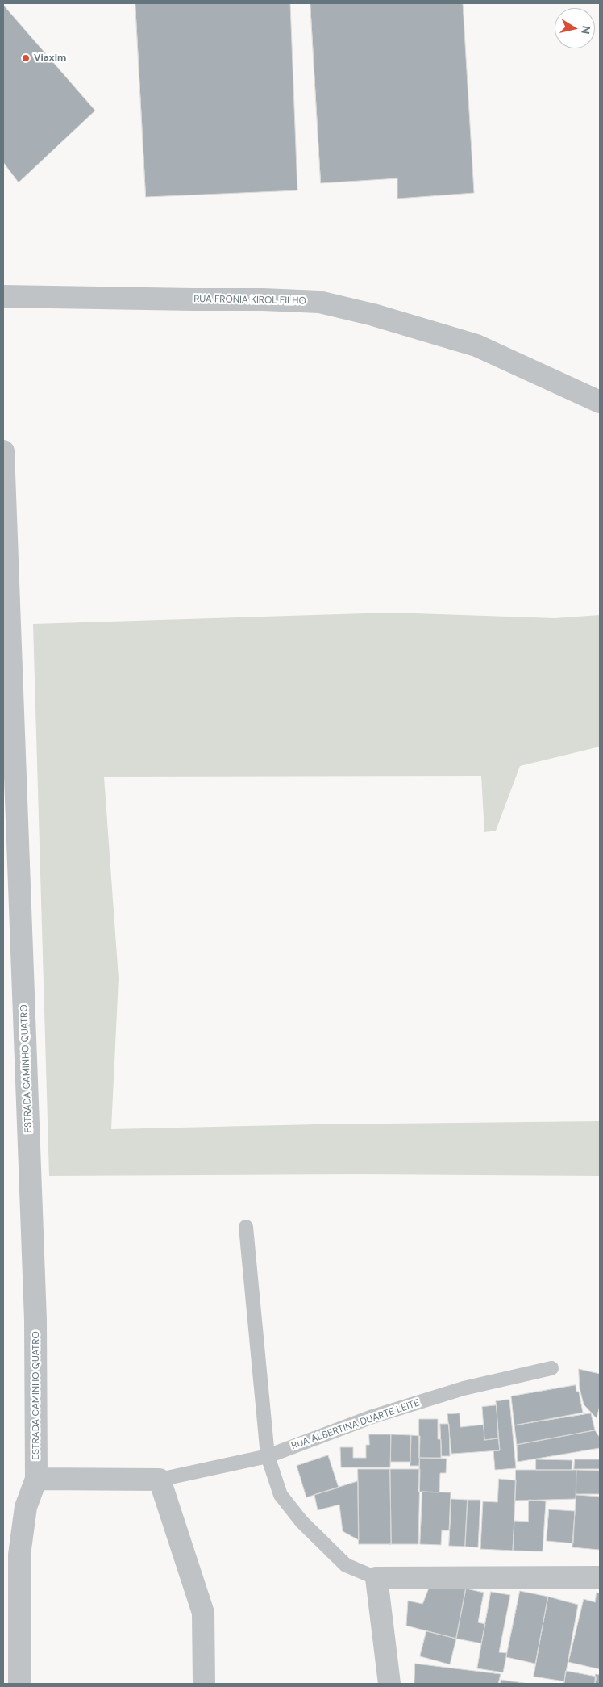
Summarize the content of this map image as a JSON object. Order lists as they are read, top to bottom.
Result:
{
  "streets": {
    "street": ["RUA FRONIA KIROL FILHO", "ESTRADA CAMINHO QUATRO"],
    "lane": ["RUA ALBERTINA DUARTE LEITE"]
  },
  "places": ["Viaxim"],
  "north": "right"
}
